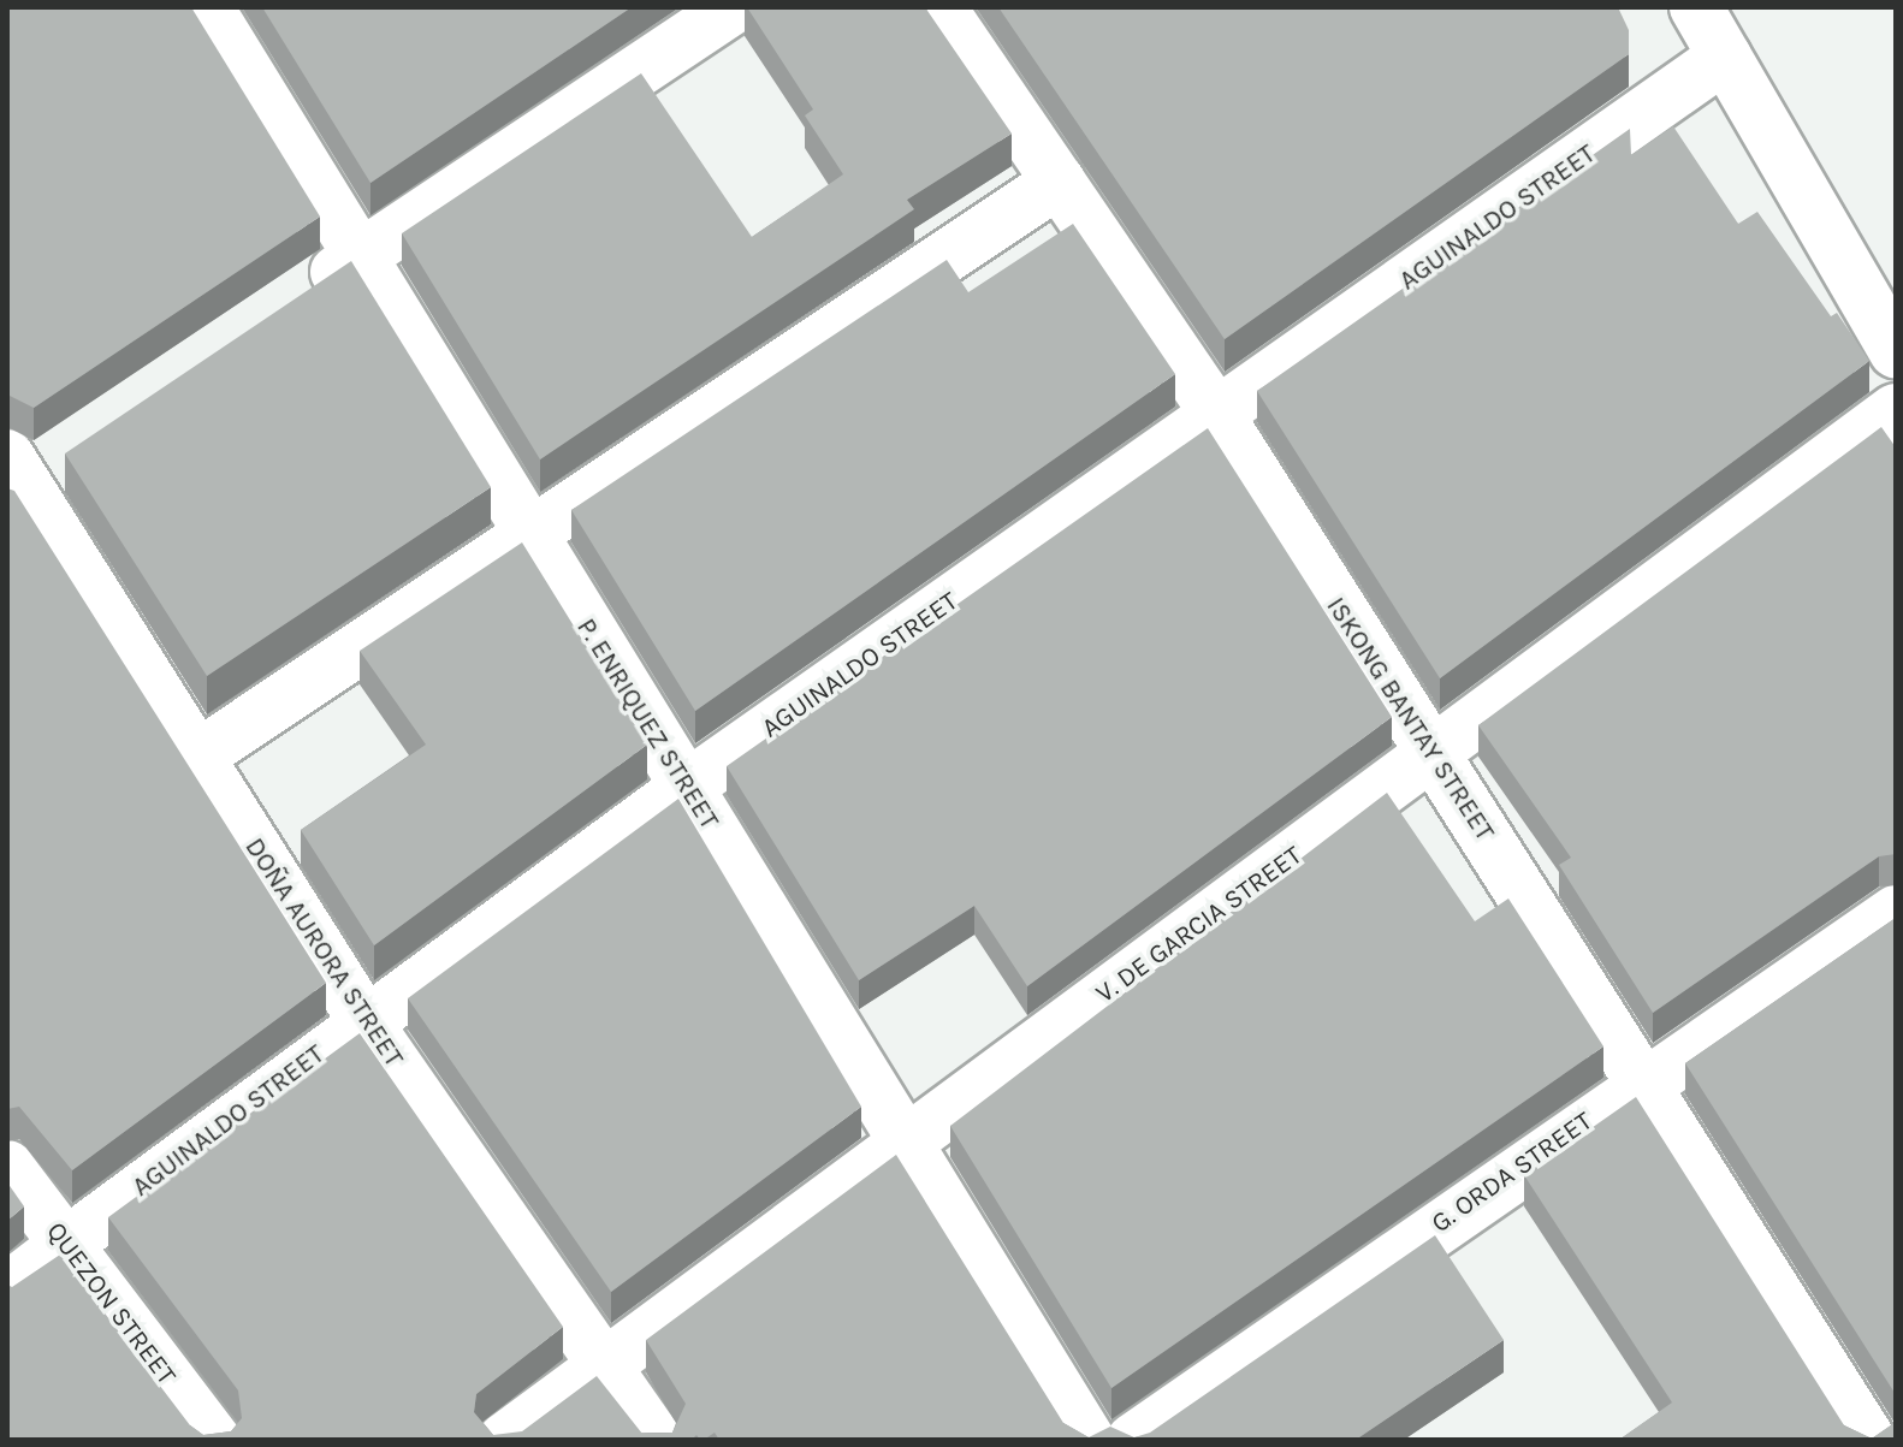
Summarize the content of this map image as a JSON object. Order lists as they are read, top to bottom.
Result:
{
  "streets": {
    "street": [
      "AGUINALDO STREET",
      "ISKONG BANTAY STREET",
      "P. ENRIQUEZ STREET",
      "V. DE GARCIA STREET",
      "DOÑA AURORA STREET",
      "G. ORDA STREET",
      "QUEZON STREET"
    ]
  },
  "crossings": [
    ["AGUINALDO STREET", "ISKONG BANTAY STREET"],
    ["AGUINALDO STREET", "P. ENRIQUEZ STREET"],
    ["AGUINALDO STREET", "DOÑA AURORA STREET"],
    ["AGUINALDO STREET", "QUEZON STREET"],
    ["ISKONG BANTAY STREET", "V. DE GARCIA STREET"],
    ["ISKONG BANTAY STREET", "G. ORDA STREET"],
    ["P. ENRIQUEZ STREET", "V. DE GARCIA STREET"],
    ["V. DE GARCIA STREET", "DOÑA AURORA STREET"]
  ]
}
